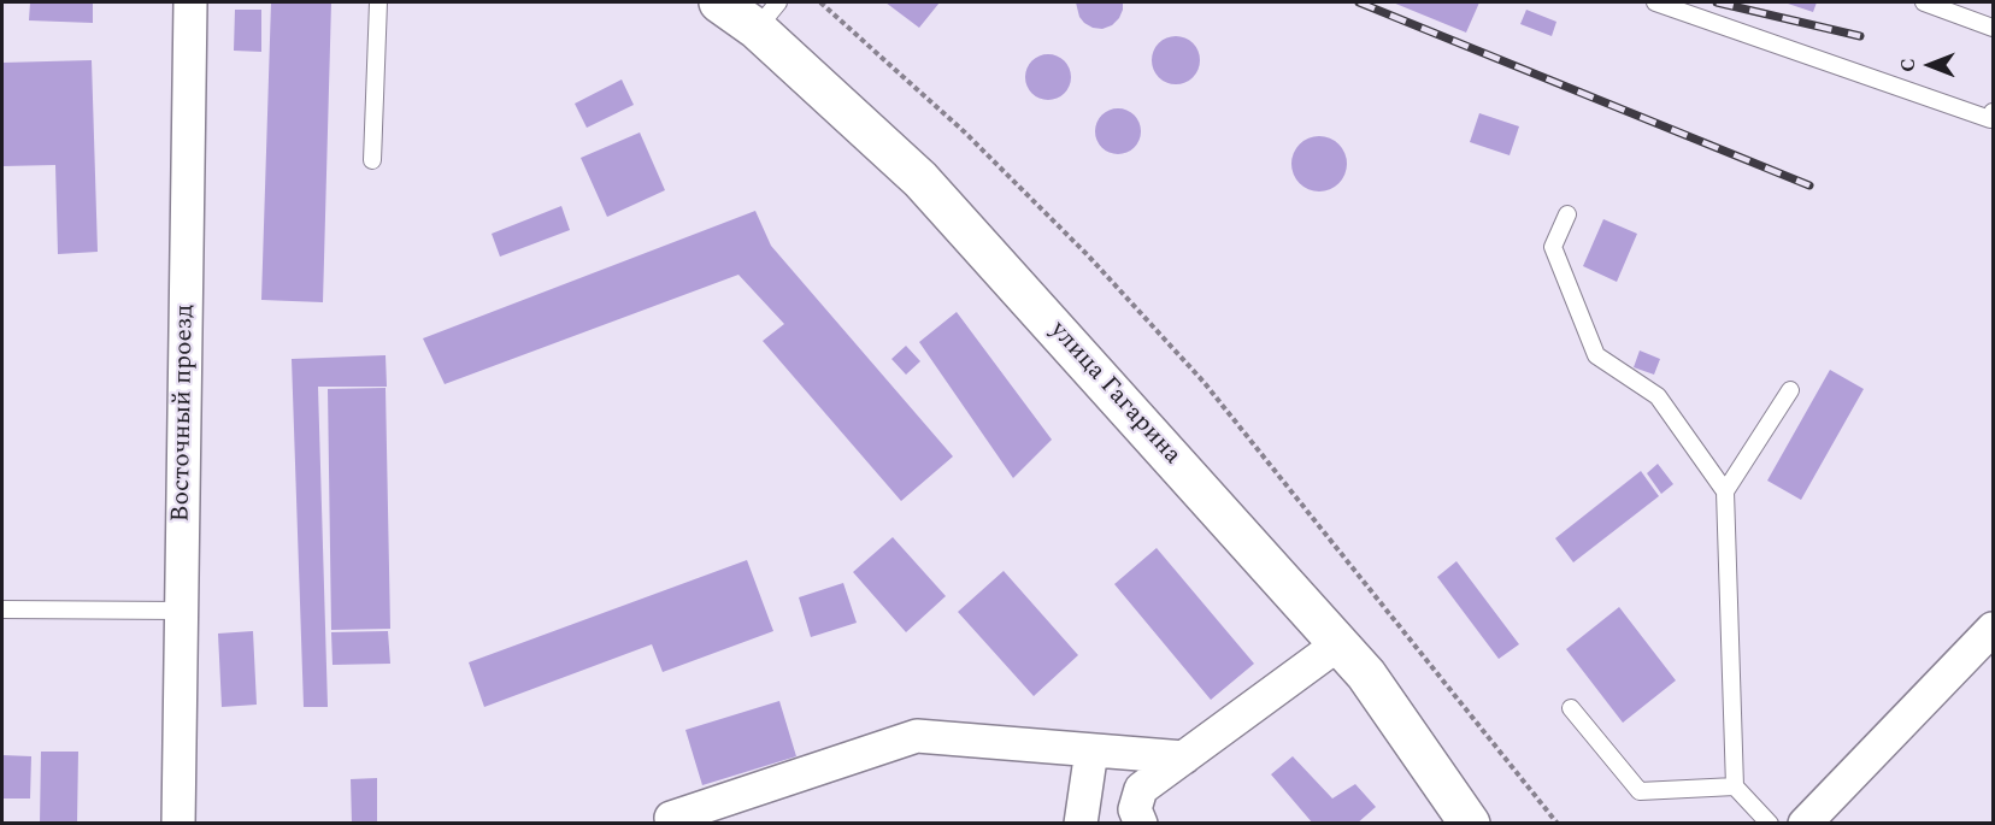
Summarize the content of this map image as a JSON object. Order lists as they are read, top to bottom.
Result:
{
  "streets": {
    "main road": ["улица Гагарина"],
    "street": ["Восточный проезд"]
  },
  "north": "left"
}
